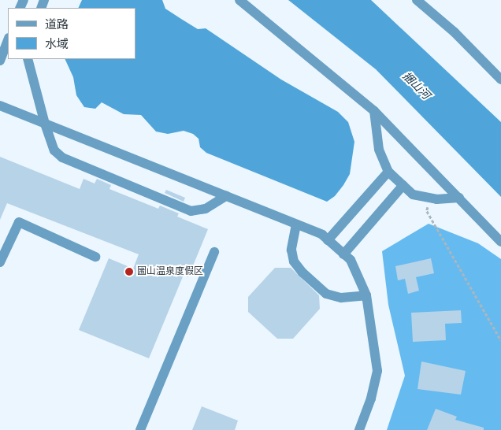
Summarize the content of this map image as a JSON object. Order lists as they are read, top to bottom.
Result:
{
  "water": ["捆山河"],
  "places": ["圌山温泉度假区"],
  "legend": ["道路", "水域"]
}
